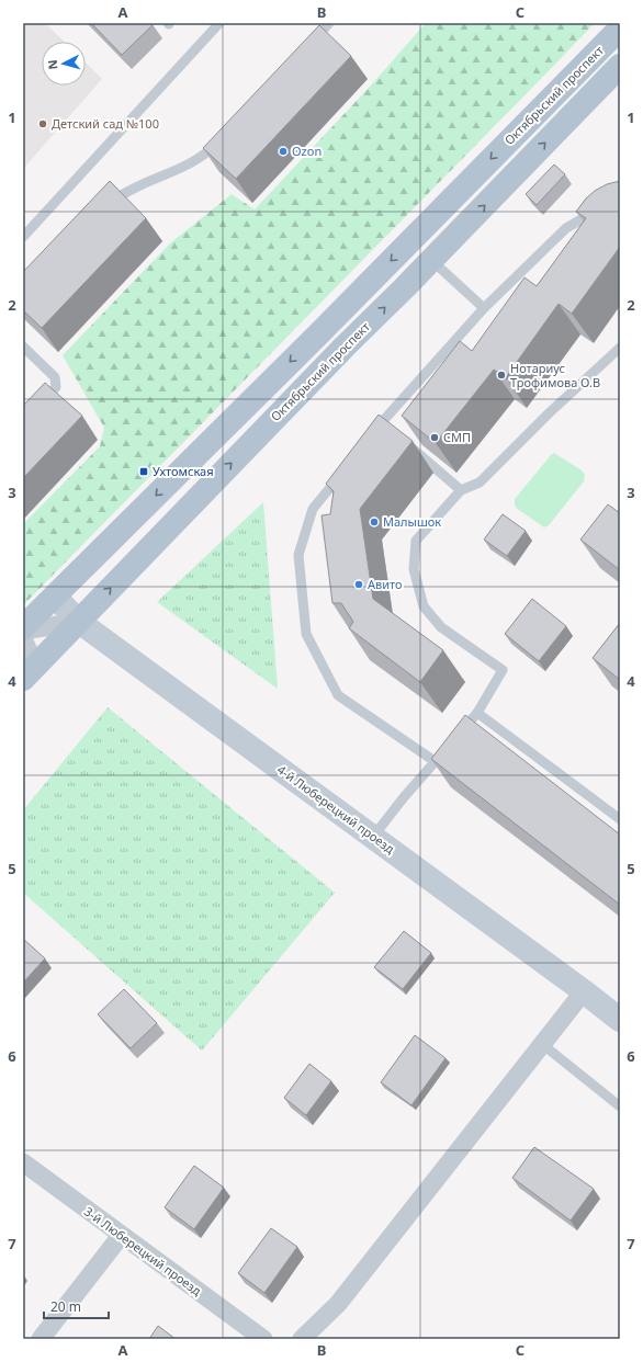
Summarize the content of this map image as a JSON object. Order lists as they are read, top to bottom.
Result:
{
  "streets": {
    "main road": ["Октябрьский проспект"],
    "street": ["4-й Люберецкий проезд", "3-й Люберецкий проезд"]
  },
  "crossings": [
    ["Октябрьский проспект", "4-й Люберецкий проезд"]
  ],
  "places": {
    "other": [
      "Детский сад №100",
      "Ozon",
      "Нотариус Трофимова О.В",
      "СМП",
      "Малышок",
      "Авито"
    ],
    "transit": ["Ухтомская"]
  },
  "scale_bar": "20 m",
  "north": "left",
  "grid": {
    "columns": ["A", "B", "C"],
    "rows": [
      "1",
      "2",
      "3",
      "4",
      "5",
      "6",
      "7"
    ]
  }
}
